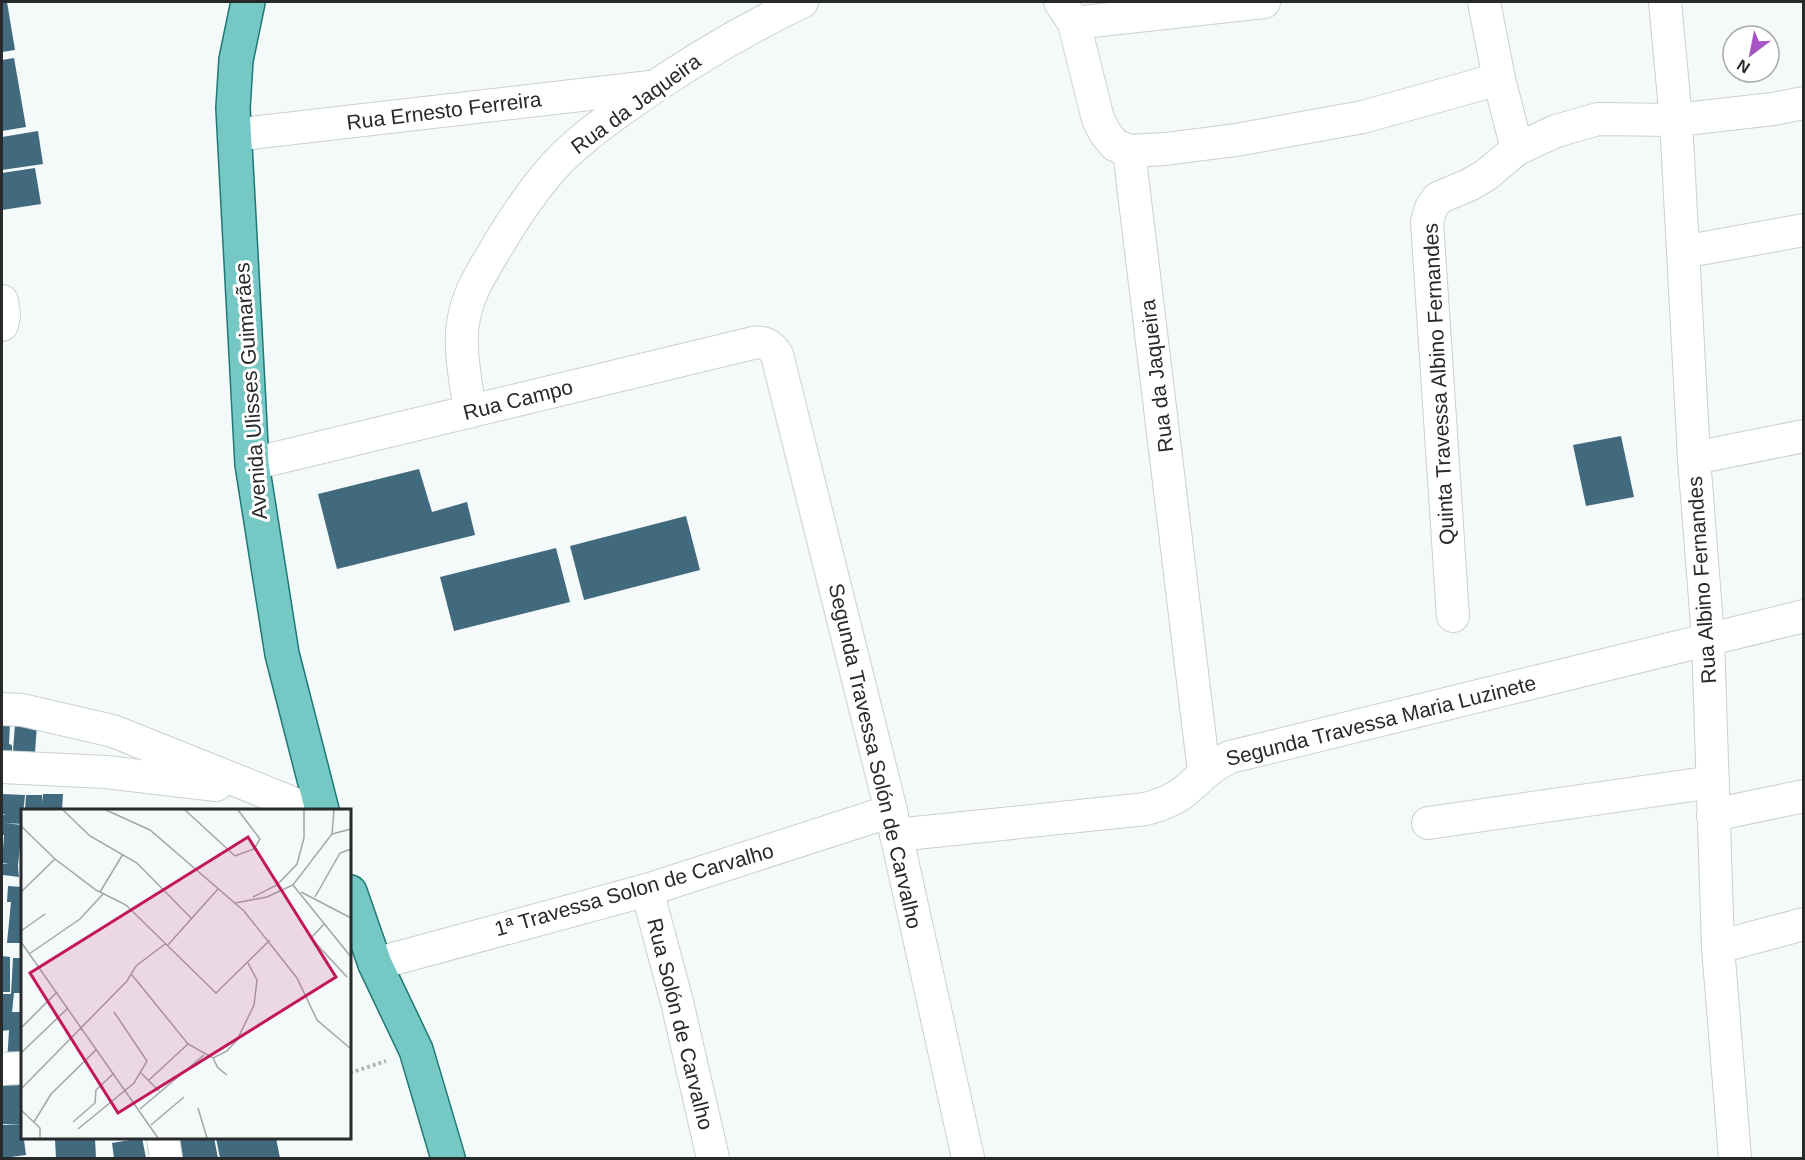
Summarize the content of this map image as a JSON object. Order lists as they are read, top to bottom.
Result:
{
  "streets": {
    "main road": ["Avenida Ulisses Guimarães"],
    "street": [
      "Rua da Jaqueira",
      "Rua Ernesto Ferreira",
      "Quinta Travessa Albino Fernandes",
      "Rua Campo",
      "Rua Albino Fernandes",
      "Segunda Travessa Maria Luzinete",
      "Segunda Travessa Solón de Carvalho",
      "1ª Travessa Solon de Carvalho",
      "Rua Solón de Carvalho"
    ]
  },
  "crossings": [
    ["Rua da Jaqueira", "Rua Ernesto Ferreira"],
    ["Rua da Jaqueira", "Rua Campo"],
    ["Rua da Jaqueira", "Segunda Travessa Maria Luzinete"],
    ["Rua Ernesto Ferreira", "Avenida Ulisses Guimarães"],
    ["Quinta Travessa Albino Fernandes", "Rua Albino Fernandes"],
    ["Avenida Ulisses Guimarães", "Rua Campo"],
    ["Rua Campo", "Segunda Travessa Solón de Carvalho"],
    ["Rua Albino Fernandes", "Segunda Travessa Maria Luzinete"],
    ["Segunda Travessa Maria Luzinete", "Segunda Travessa Solón de Carvalho"],
    ["Segunda Travessa Maria Luzinete", "1ª Travessa Solon de Carvalho"],
    ["Segunda Travessa Solón de Carvalho", "1ª Travessa Solon de Carvalho"],
    ["1ª Travessa Solon de Carvalho", "Rua Solón de Carvalho"]
  ],
  "north": "bottom left"
}
